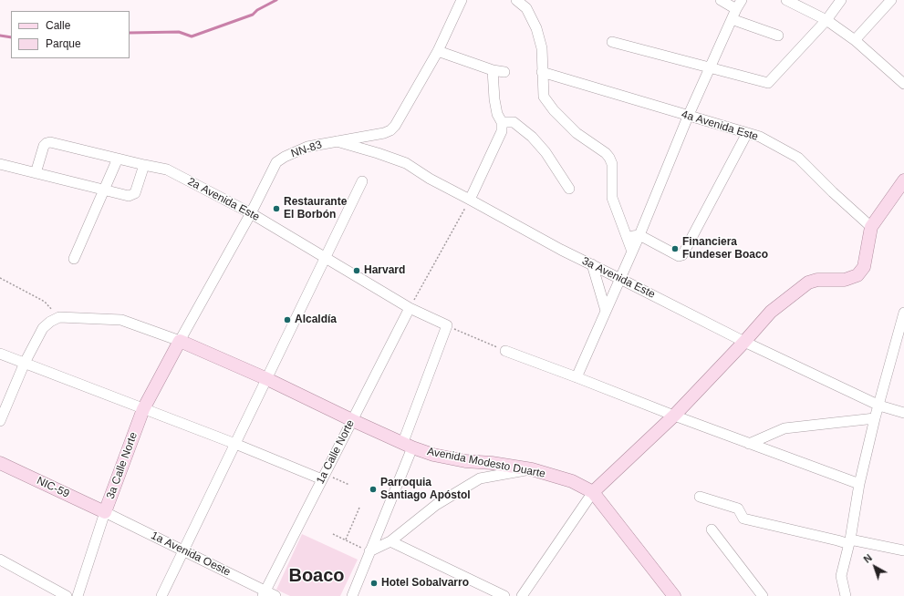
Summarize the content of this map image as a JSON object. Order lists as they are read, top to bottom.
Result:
{
  "streets": {
    "main road": ["Avenida Modesto Duarte", "3a Calle Norte", "NIC-59"],
    "street": [
      "4a Avenida Este",
      "NN-83",
      "2a Avenida Este",
      "3a Avenida Este",
      "1a Calle Norte",
      "1a Avenida Oeste"
    ]
  },
  "crossings": [
    ["NN-83", "2a Avenida Este"],
    ["NN-83", "3a Avenida Este"],
    ["NN-83", "Avenida Modesto Duarte"],
    ["NN-83", "3a Calle Norte"],
    ["2a Avenida Este", "1a Calle Norte"],
    ["1a Calle Norte", "Avenida Modesto Duarte"],
    ["1a Calle Norte", "1a Avenida Oeste"],
    ["Avenida Modesto Duarte", "3a Calle Norte"],
    ["3a Calle Norte", "NIC-59"],
    ["3a Calle Norte", "1a Avenida Oeste"],
    ["NIC-59", "1a Avenida Oeste"]
  ],
  "districts": ["Boaco"],
  "places": [
    "Restaurante El Borbón",
    "Financiera Fundeser Boaco",
    "Harvard",
    "Alcaldía",
    "Parroquia Santiago Apóstol",
    "Hotel Sobalvarro"
  ],
  "legend": ["Calle", "Parque"],
  "north": "top left"
}
